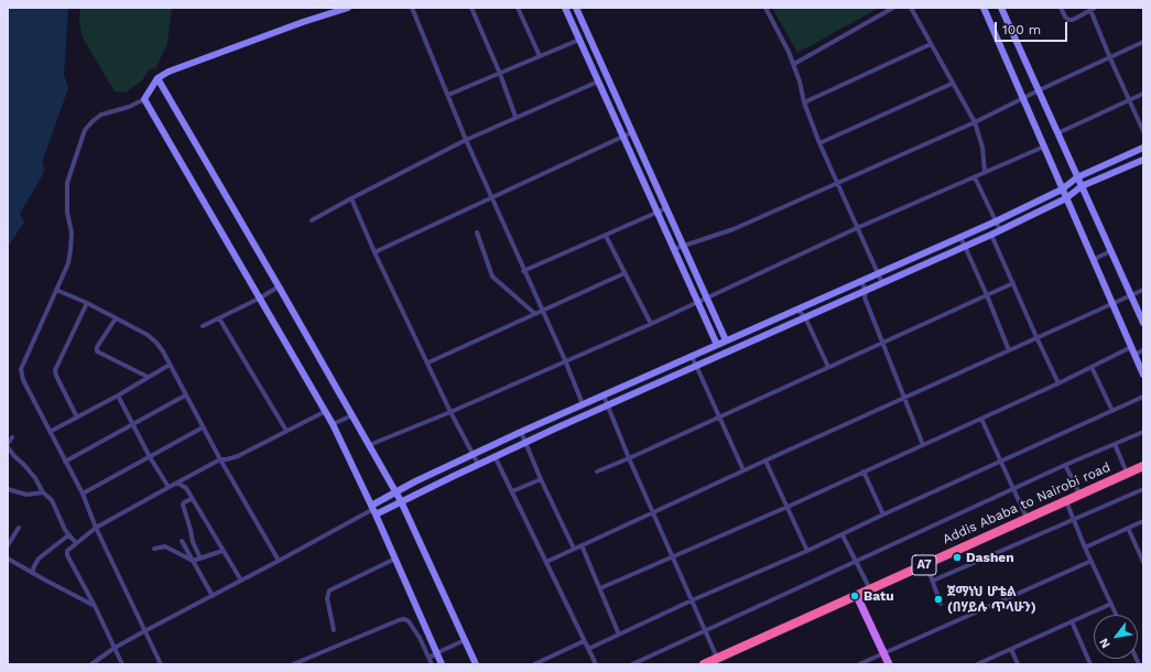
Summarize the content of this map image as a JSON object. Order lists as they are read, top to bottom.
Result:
{
  "streets": {
    "highway": ["Addis Ababa to Nairobi road", "A7"]
  },
  "places": ["Dashen", "Batu", "ጀማነህ ሆቴል (በሃይሉ ጥላሁን)"],
  "scale_bar": "100 m",
  "north": "bottom left"
}
